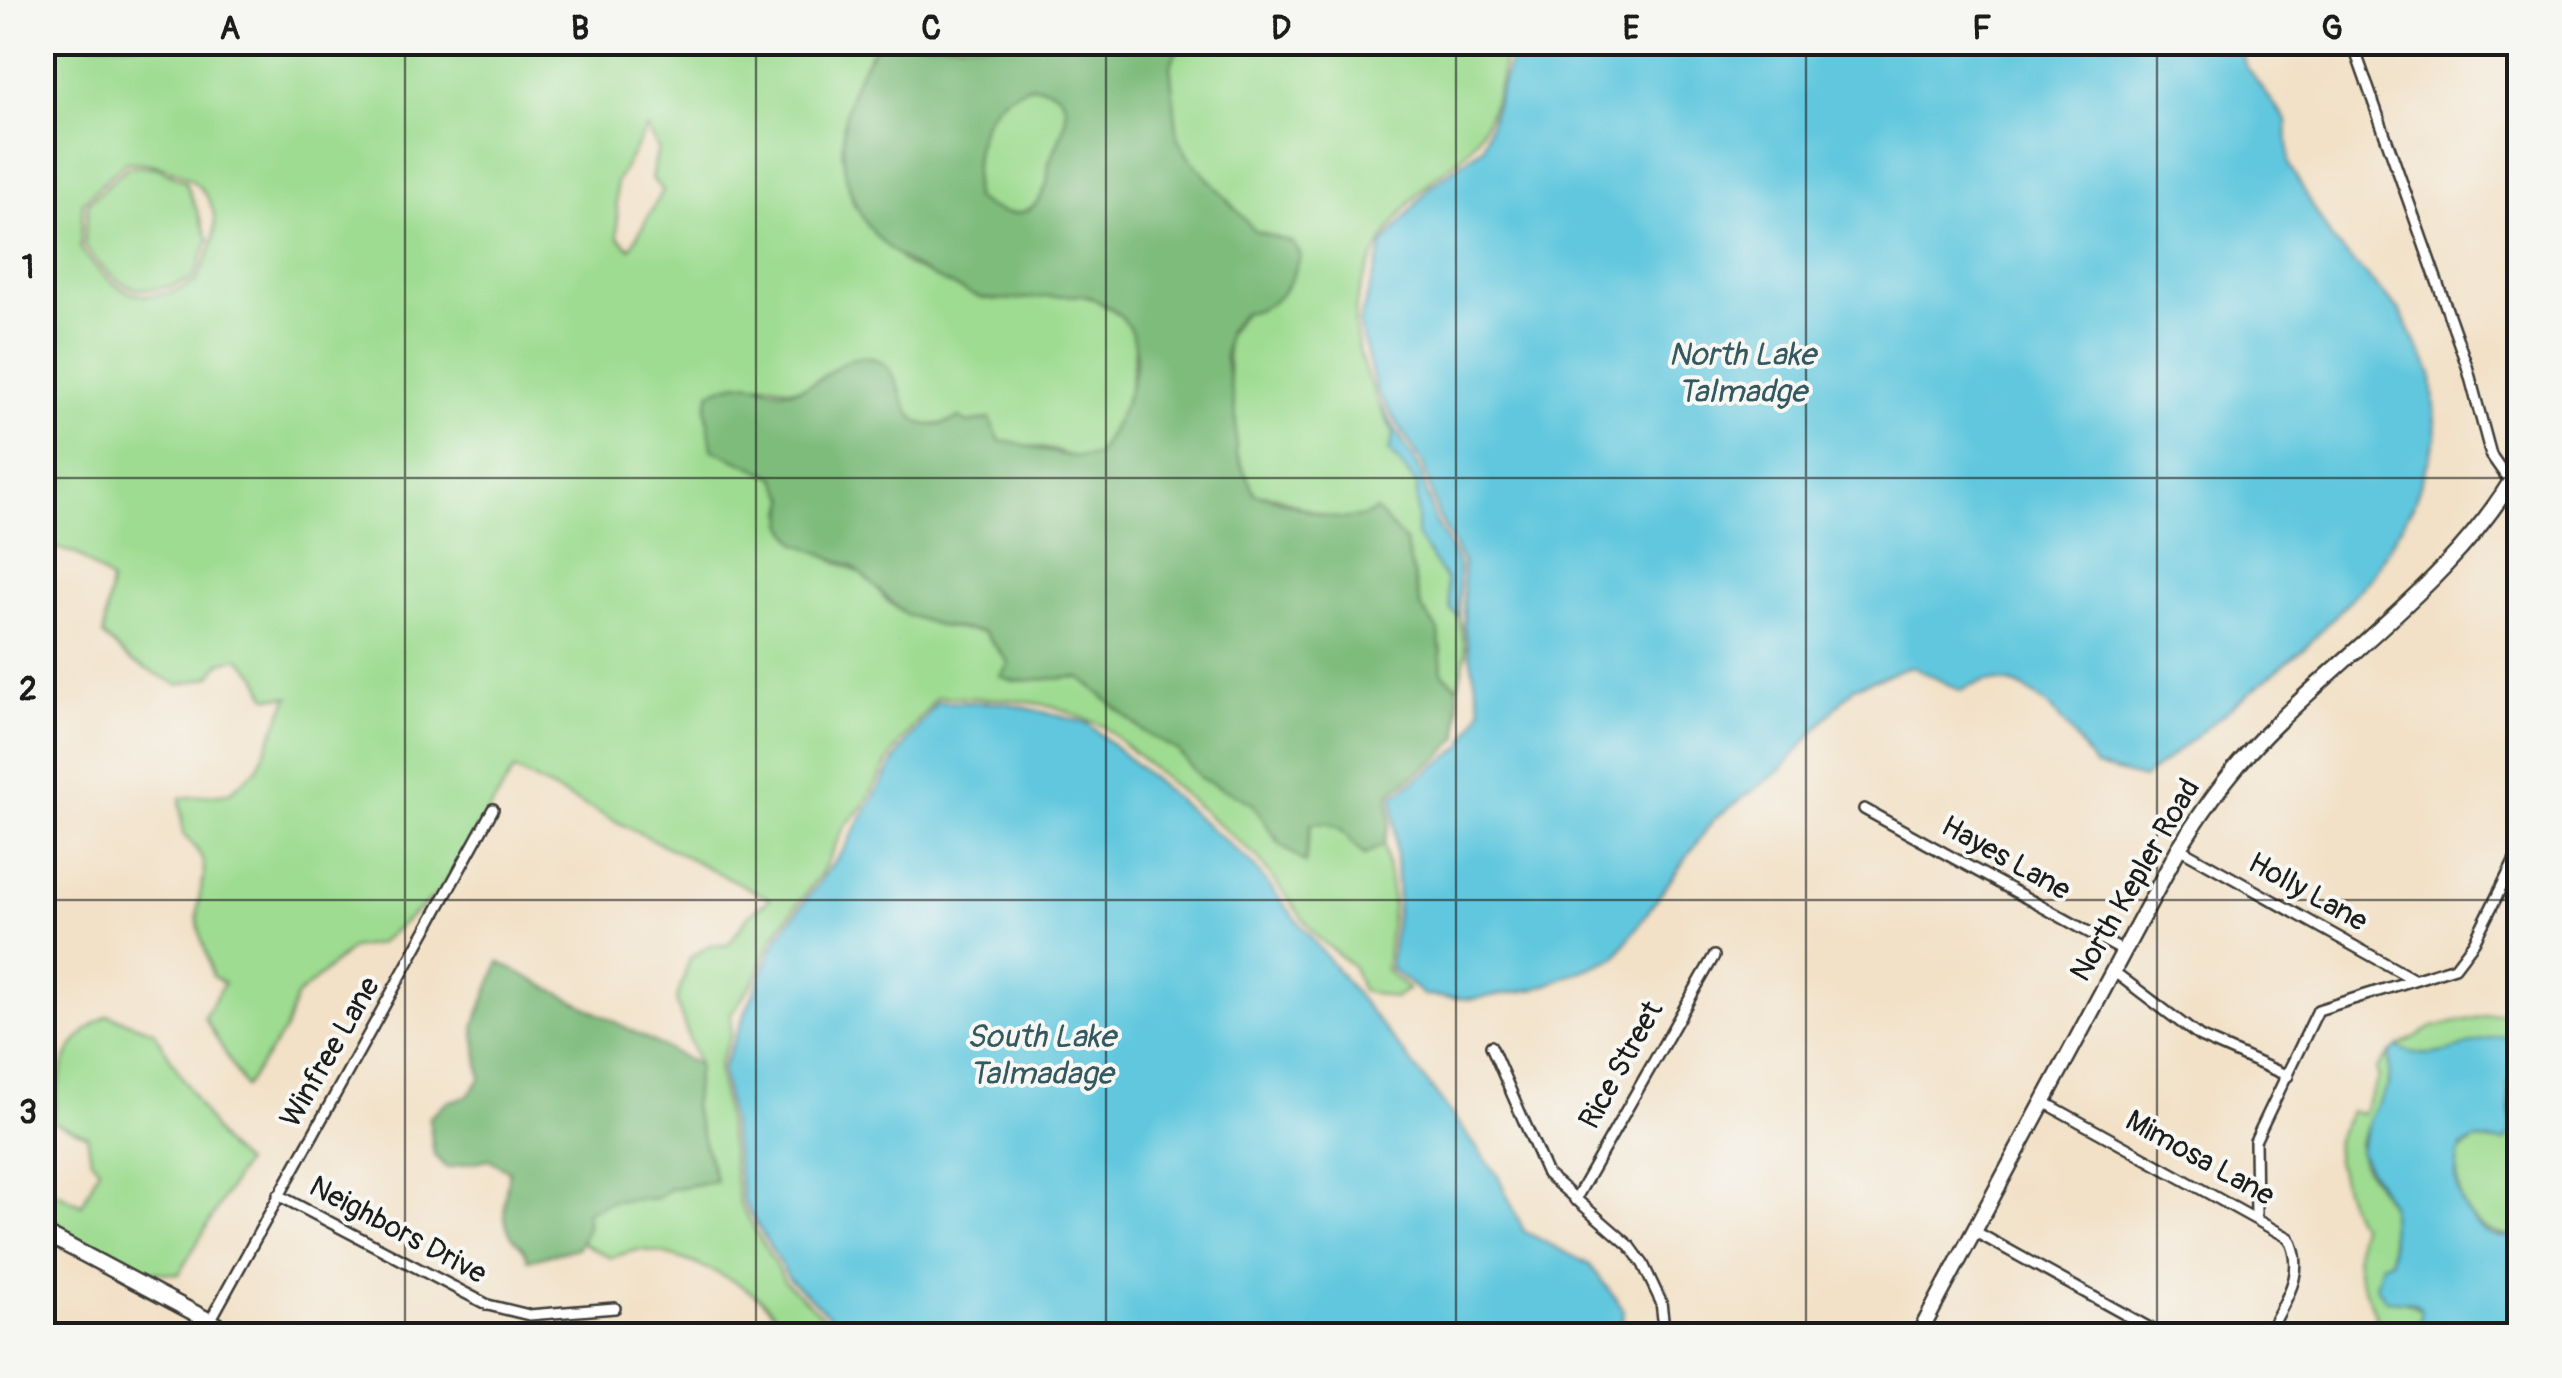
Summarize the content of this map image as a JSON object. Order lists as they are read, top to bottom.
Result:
{
  "streets": {
    "main road": ["North Kepler Road"],
    "street": [
      "Hayes Lane",
      "Holly Lane",
      "Winfree Lane",
      "Rice Street",
      "Mimosa Lane",
      "Neighbors Drive"
    ]
  },
  "crossings": [
    ["Hayes Lane", "North Kepler Road"],
    ["North Kepler Road", "Holly Lane"],
    ["North Kepler Road", "Mimosa Lane"],
    ["Winfree Lane", "Neighbors Drive"]
  ],
  "water": ["North Lake Talmadge", "South Lake Talmadage"],
  "grid": {
    "columns": [
      "A",
      "B",
      "C",
      "D",
      "E",
      "F",
      "G"
    ],
    "rows": ["1", "2", "3"]
  }
}
